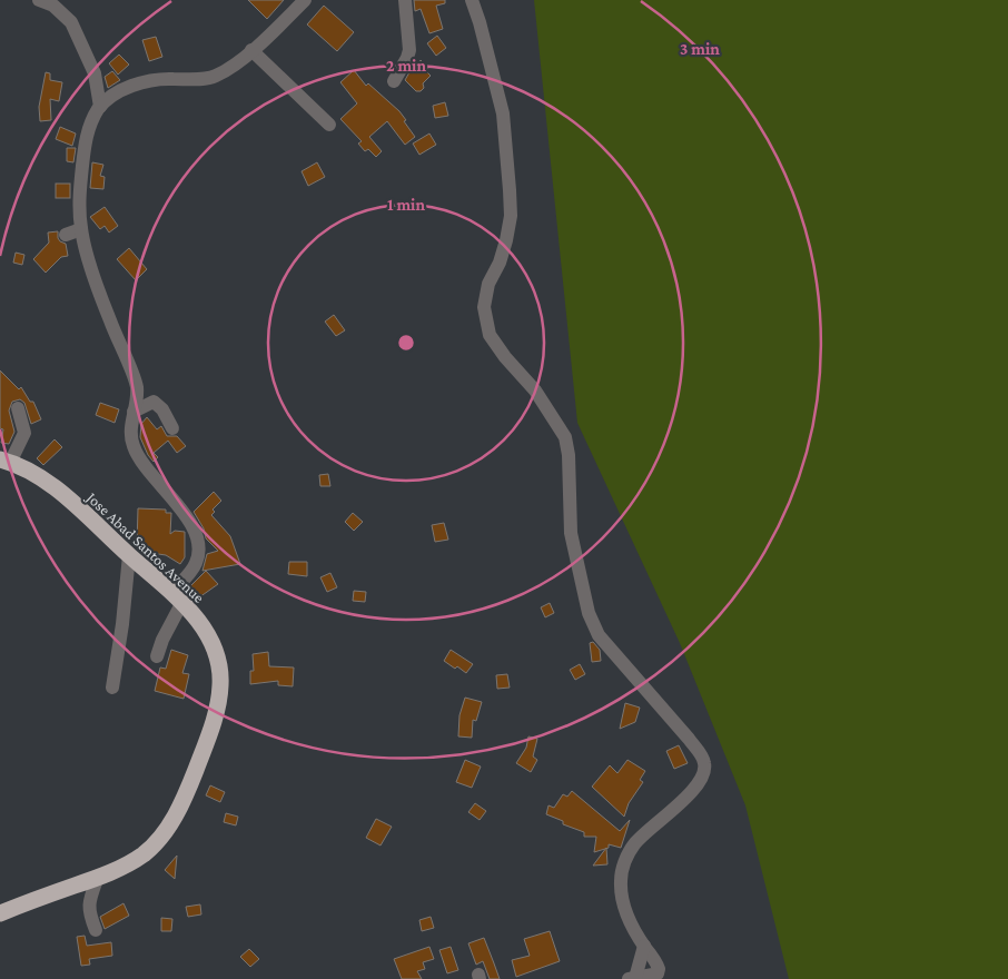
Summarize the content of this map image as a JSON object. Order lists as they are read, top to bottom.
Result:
{
  "streets": {
    "highway": ["Jose Abad Santos Avenue"]
  },
  "rings": ["3 min", "2 min", "1 min"]
}
